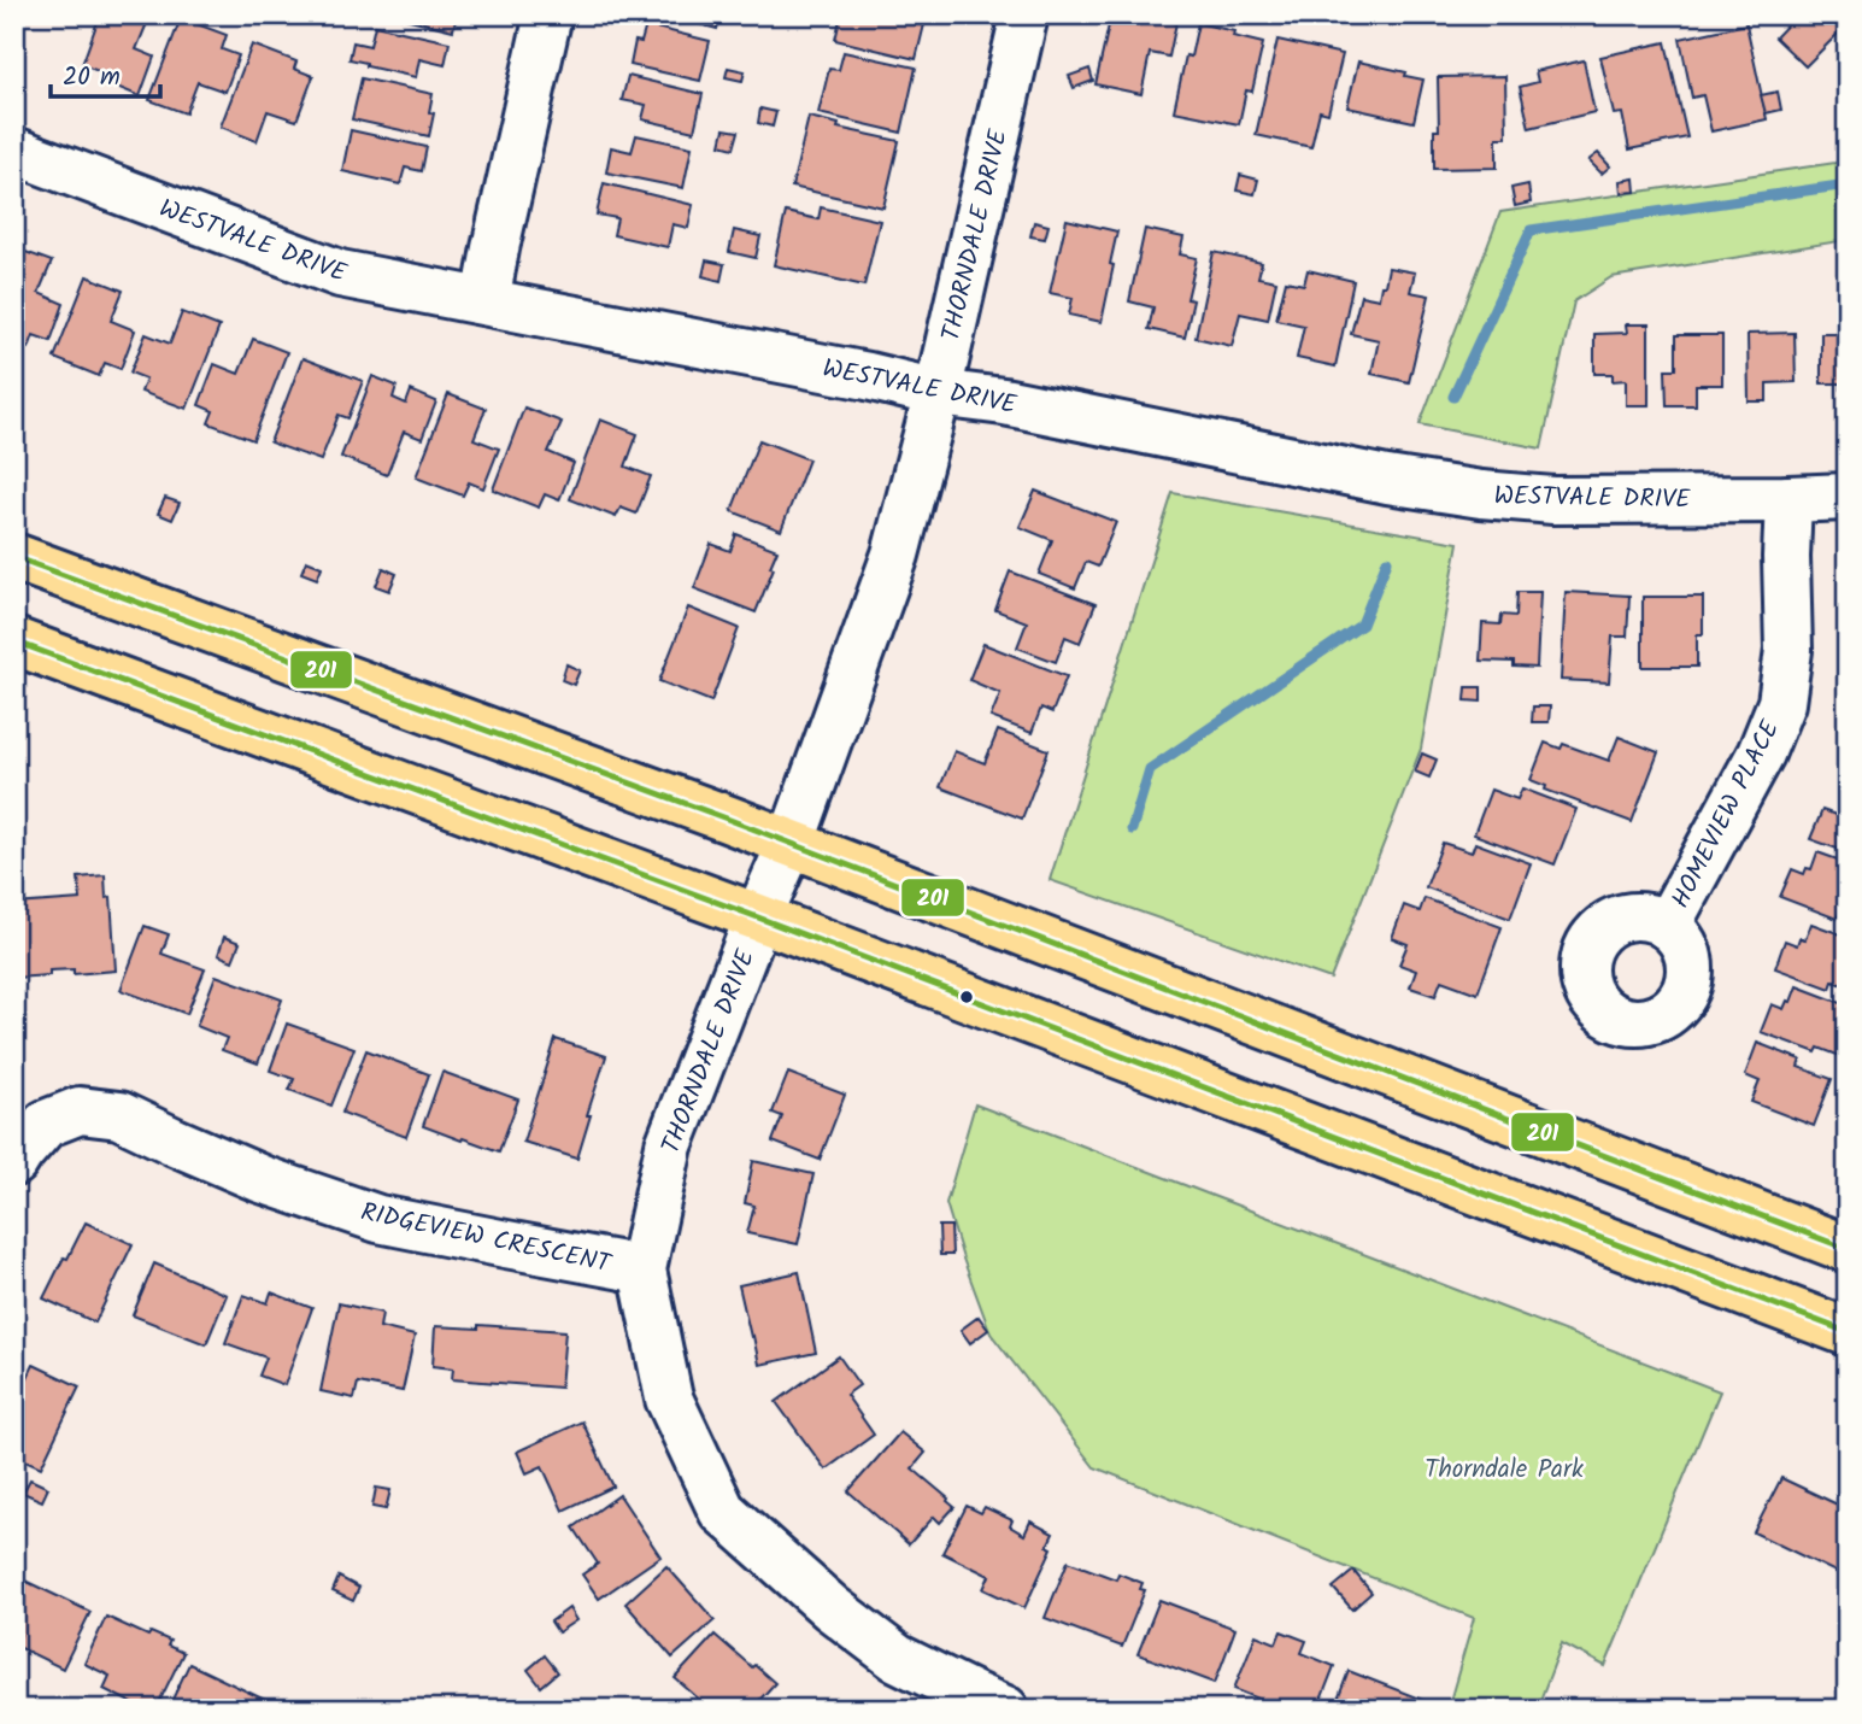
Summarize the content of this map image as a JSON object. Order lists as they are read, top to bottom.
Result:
{
  "streets": {
    "street": [
      "THORNDALE DRIVE",
      "WESTVALE DRIVE",
      "HOMEVIEW PLACE",
      "RIDGEVIEW CRESCENT"
    ]
  },
  "crossings": [
    ["THORNDALE DRIVE", "WESTVALE DRIVE"],
    ["THORNDALE DRIVE", "RIDGEVIEW CRESCENT"],
    ["WESTVALE DRIVE", "HOMEVIEW PLACE"]
  ],
  "parks": ["Thorndale Park"],
  "lines": ["transit line 201"],
  "scale_bar": "20 m"
}
